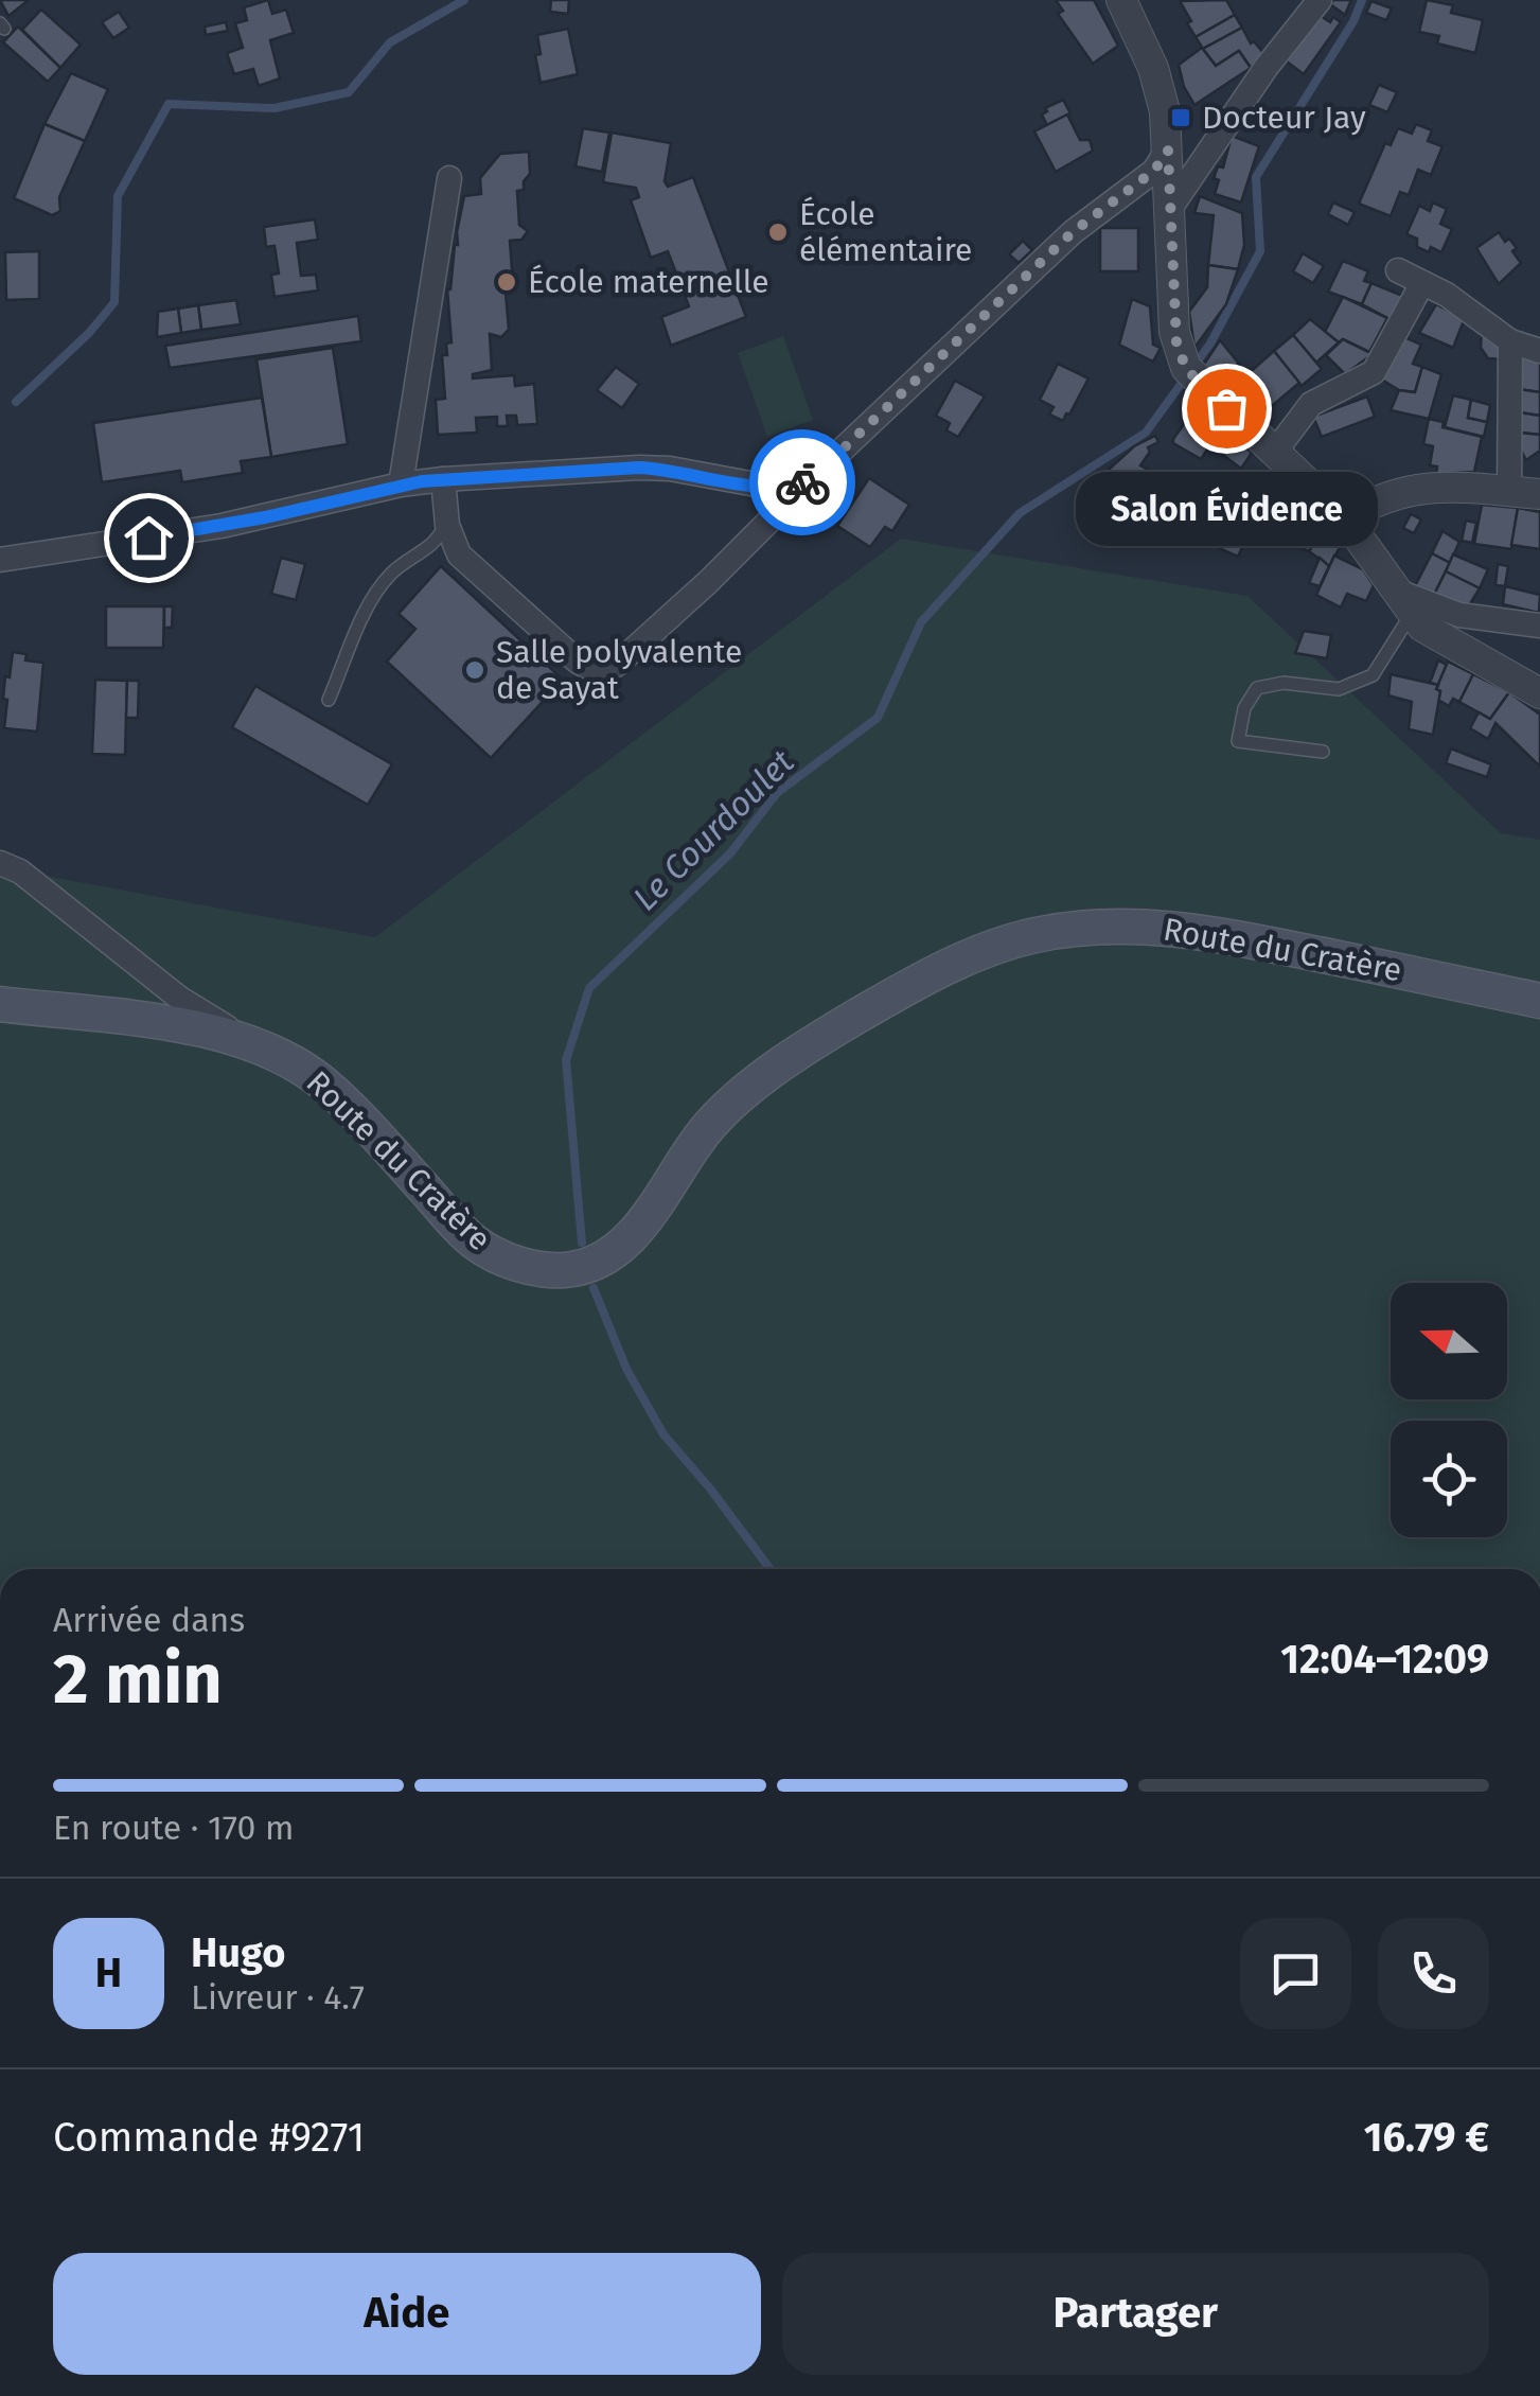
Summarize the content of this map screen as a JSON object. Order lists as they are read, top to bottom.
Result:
{
  "streets": {
    "main road": ["Route du Cratère"]
  },
  "water": ["Le Courdoulet"],
  "places": {
    "transit": ["Docteur Jay"],
    "other": [
      "École élémentaire",
      "École maternelle",
      "Salon Évidence",
      "Salle polyvalente de Sayat"
    ]
  },
  "north": "left",
  "page": {
    "bubble": "Salon Évidence",
    "heading": ["2 min", "Arrivée dans", "12:04–12:09"],
    "panel": [
      "Hugo",
      "Livreur · 4.7",
      "Commande #9271",
      "16.79 €"
    ],
    "bar": "En route · 170 m",
    "round": "H",
    "buttons": ["Aide", "Partager"]
  }
}
